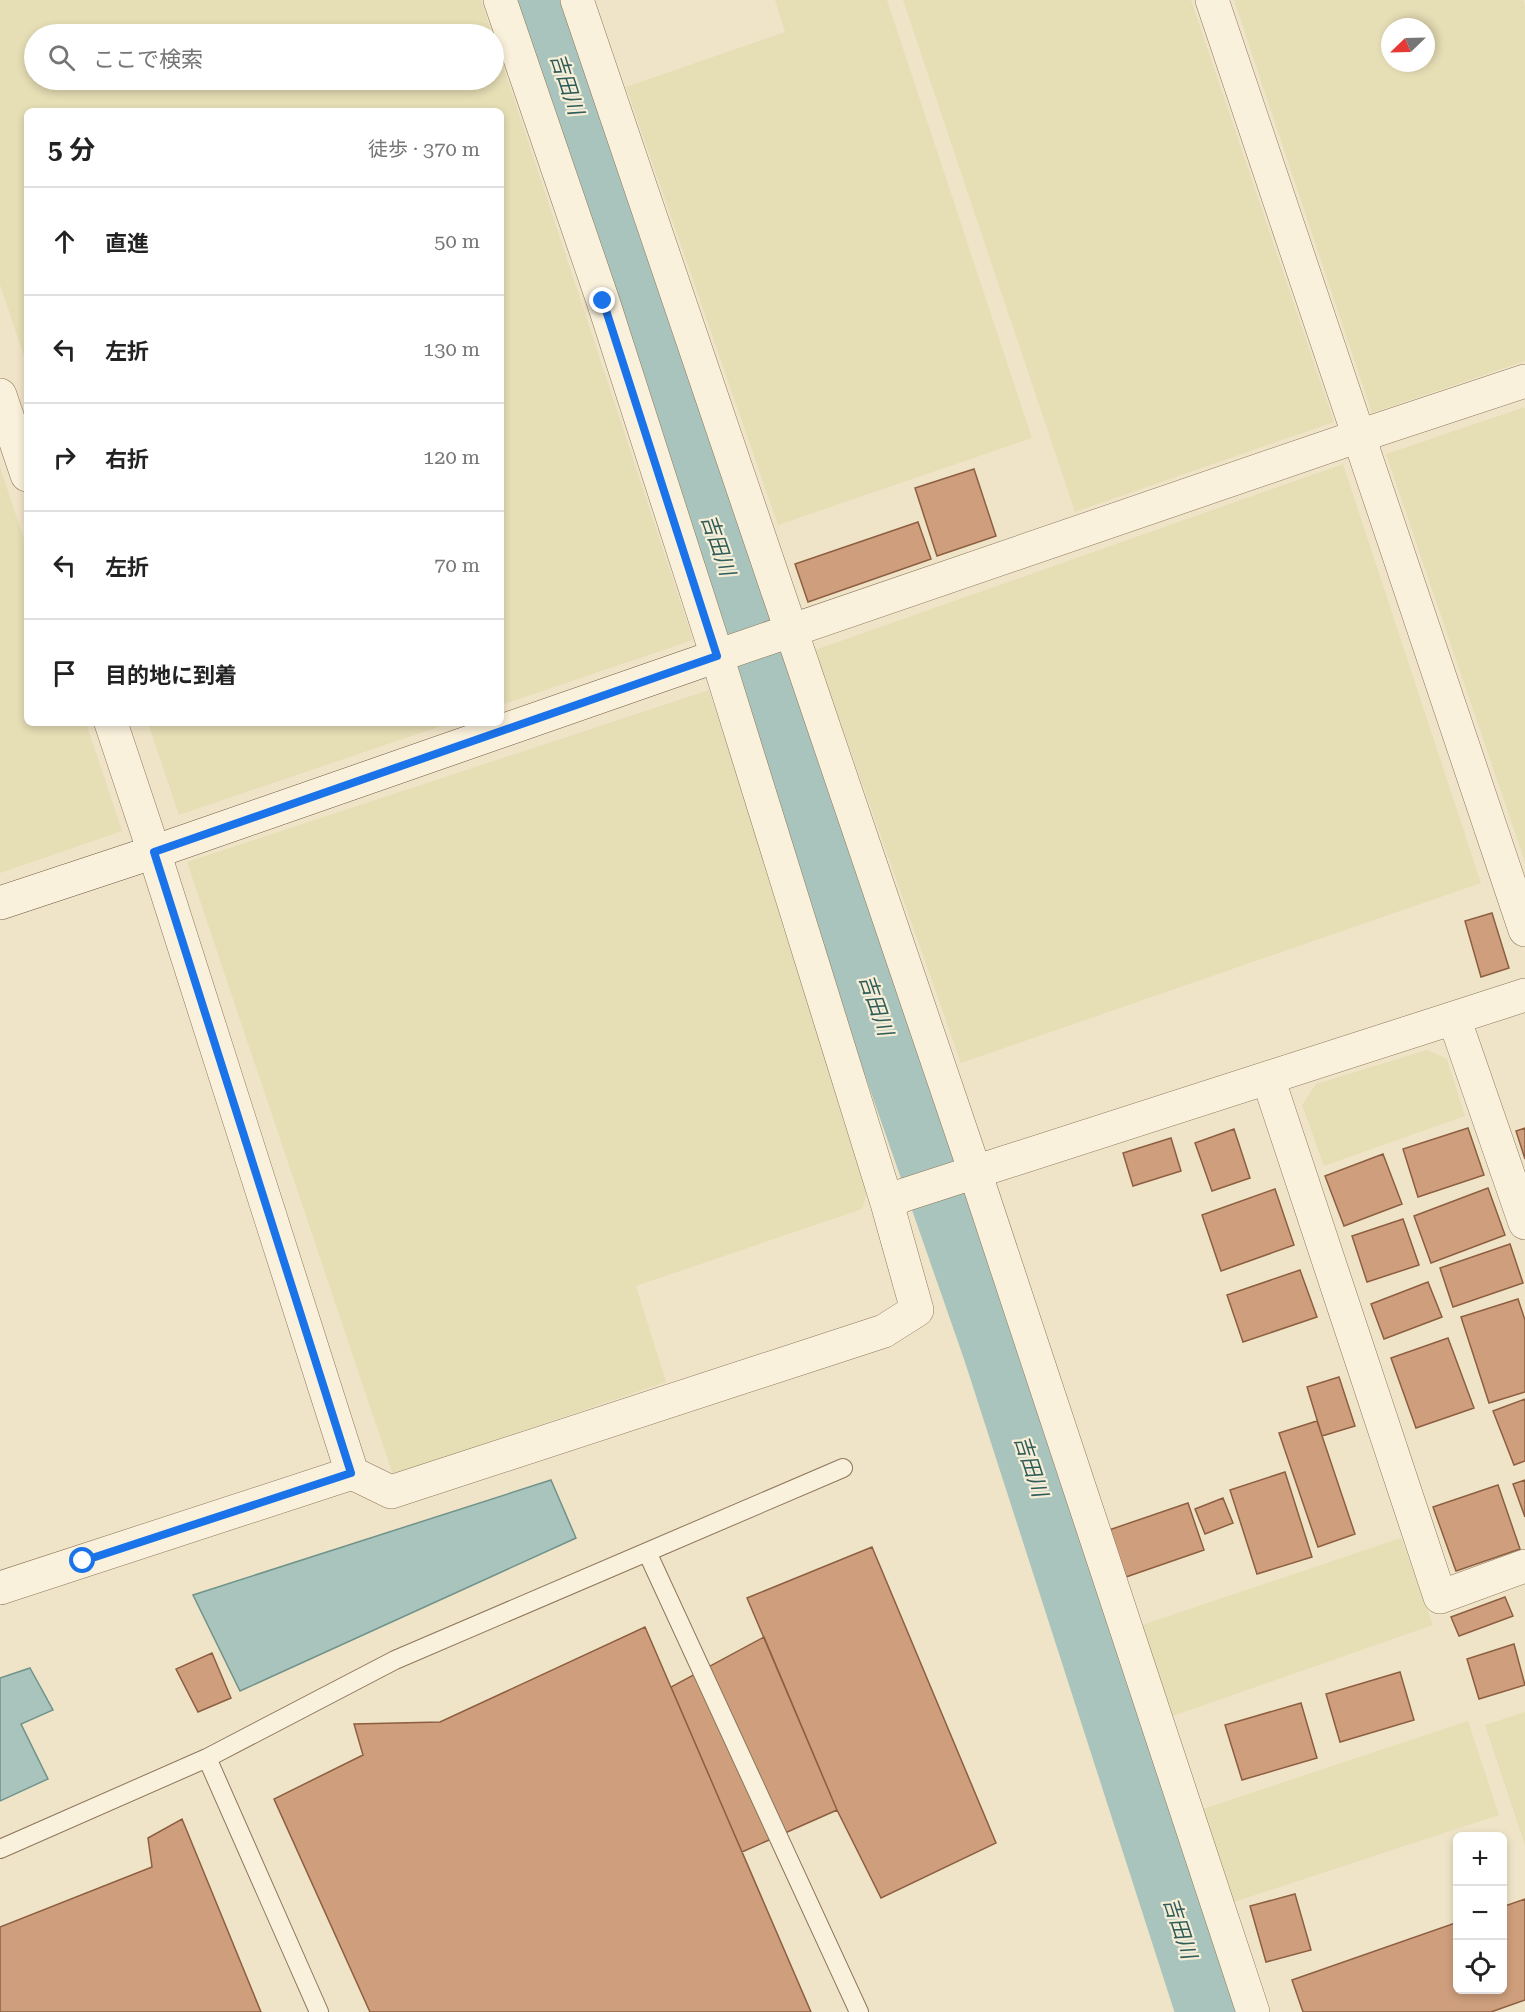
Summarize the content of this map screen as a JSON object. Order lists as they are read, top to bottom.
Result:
{
  "water": ["吉田川"],
  "north": "bottom left",
  "page": {
    "search": "ここで検索",
    "heading": ["5 分", "徒歩 · 370 m"],
    "list": [
      ["直進", "50 m"],
      ["左折", "130 m"],
      ["右折", "120 m"],
      ["左折", "70 m"],
      "目的地に到着"
    ],
    "map_buttons": ["+", "−"]
  }
}
